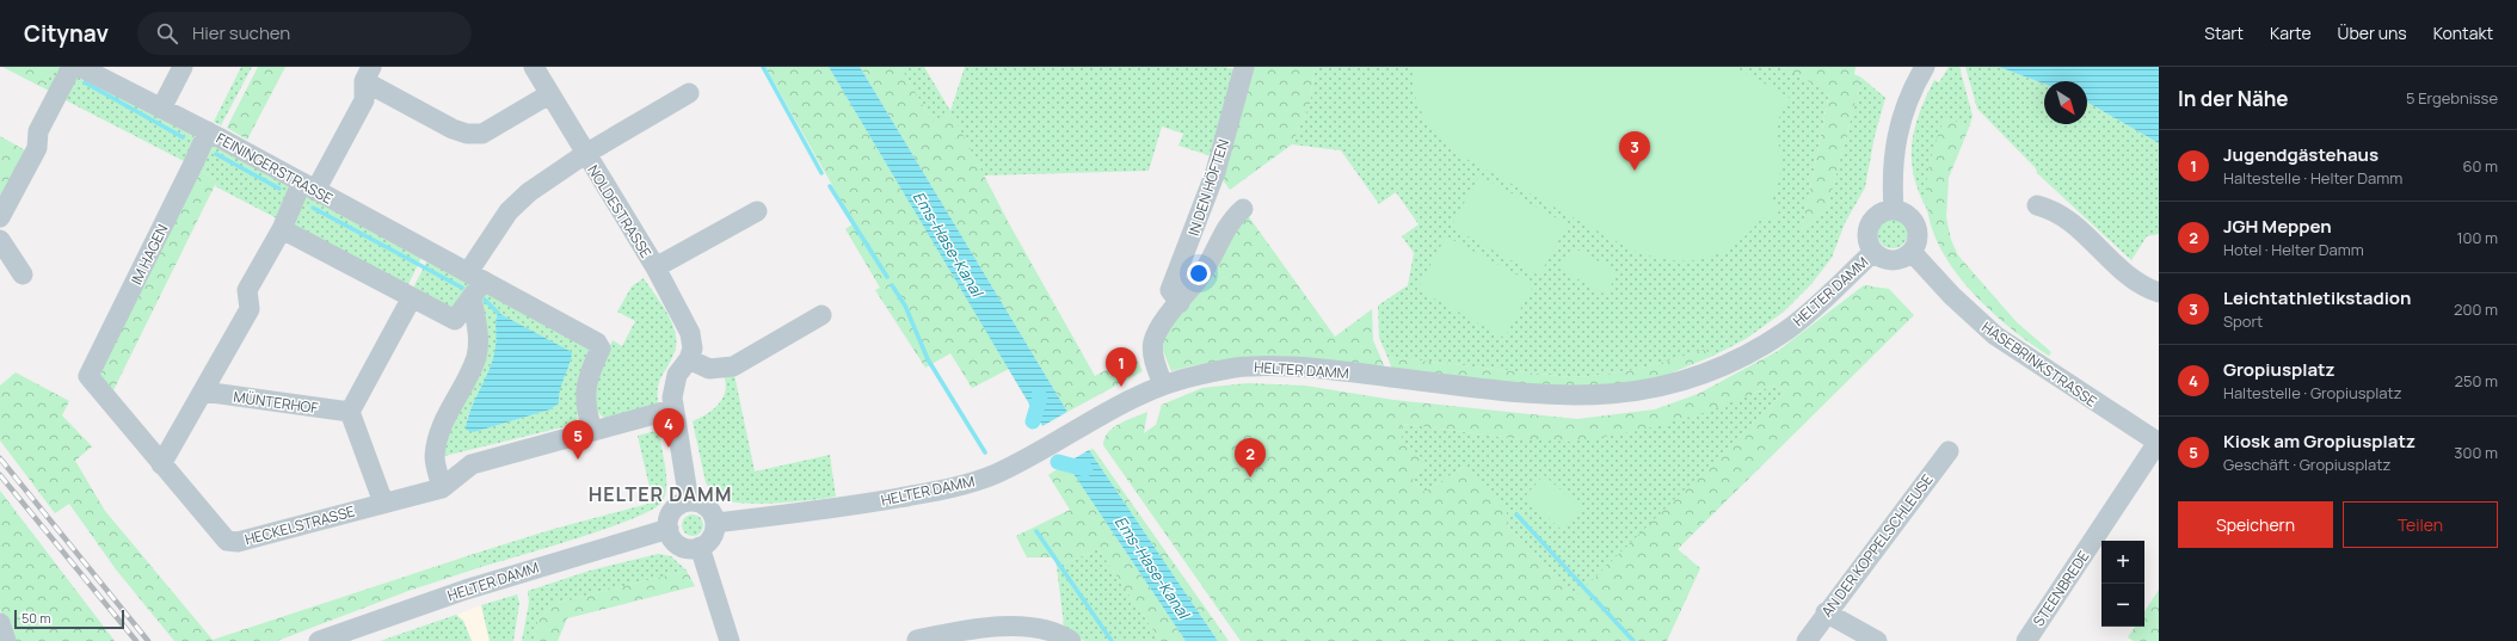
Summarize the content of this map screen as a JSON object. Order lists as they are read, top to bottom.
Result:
{
  "streets": {
    "street": [
      "FEININGERSTRASSE",
      "IN DEN HÖFTEN",
      "NOLDESTRASSE",
      "IM HAGEN",
      "HELTER DAMM",
      "HASEBRINKSTRASSE",
      "MÜNTERHOF",
      "HECKELSTRASSE",
      "AN DER KOPPELSCHLEUSE",
      "STEENBREDE"
    ]
  },
  "crossings": [
    ["FEININGERSTRASSE", "NOLDESTRASSE"],
    ["FEININGERSTRASSE", "IM HAGEN"],
    ["IN DEN HÖFTEN", "HELTER DAMM"],
    ["IM HAGEN", "HECKELSTRASSE"],
    ["HELTER DAMM", "HASEBRINKSTRASSE"],
    ["HASEBRINKSTRASSE", "STEENBREDE"]
  ],
  "districts": ["HELTER DAMM"],
  "water": ["Ems-Hase-Kanal"],
  "scale_bar": "50 m",
  "north": "bottom right",
  "page": {
    "header": "Citynav",
    "search": "Hier suchen",
    "nav": [
      "Start",
      "Karte",
      "Über uns",
      "Kontakt"
    ],
    "heading": ["In der Nähe", "5 Ergebnisse"],
    "list": [
      {
        "mark": "1",
        "name": "Jugendgästehaus",
        "note": "Haltestelle · Helter Damm",
        "value": "60 m"
      },
      {
        "mark": "2",
        "name": "JGH Meppen",
        "note": "Hotel · Helter Damm",
        "value": "100 m"
      },
      {
        "mark": "3",
        "name": "Leichtathletikstadion",
        "note": "Sport",
        "value": "200 m"
      },
      {
        "mark": "4",
        "name": "Gropiusplatz",
        "note": "Haltestelle · Gropiusplatz",
        "value": "250 m"
      },
      {
        "mark": "5",
        "name": "Kiosk am Gropiusplatz",
        "note": "Geschäft · Gropiusplatz",
        "value": "300 m"
      }
    ],
    "pins": [
      "3",
      "1",
      "4",
      "5",
      "2"
    ],
    "buttons": ["Speichern", "Teilen"],
    "map_buttons": ["+", "−"],
    "scale": "50 m"
  }
}
